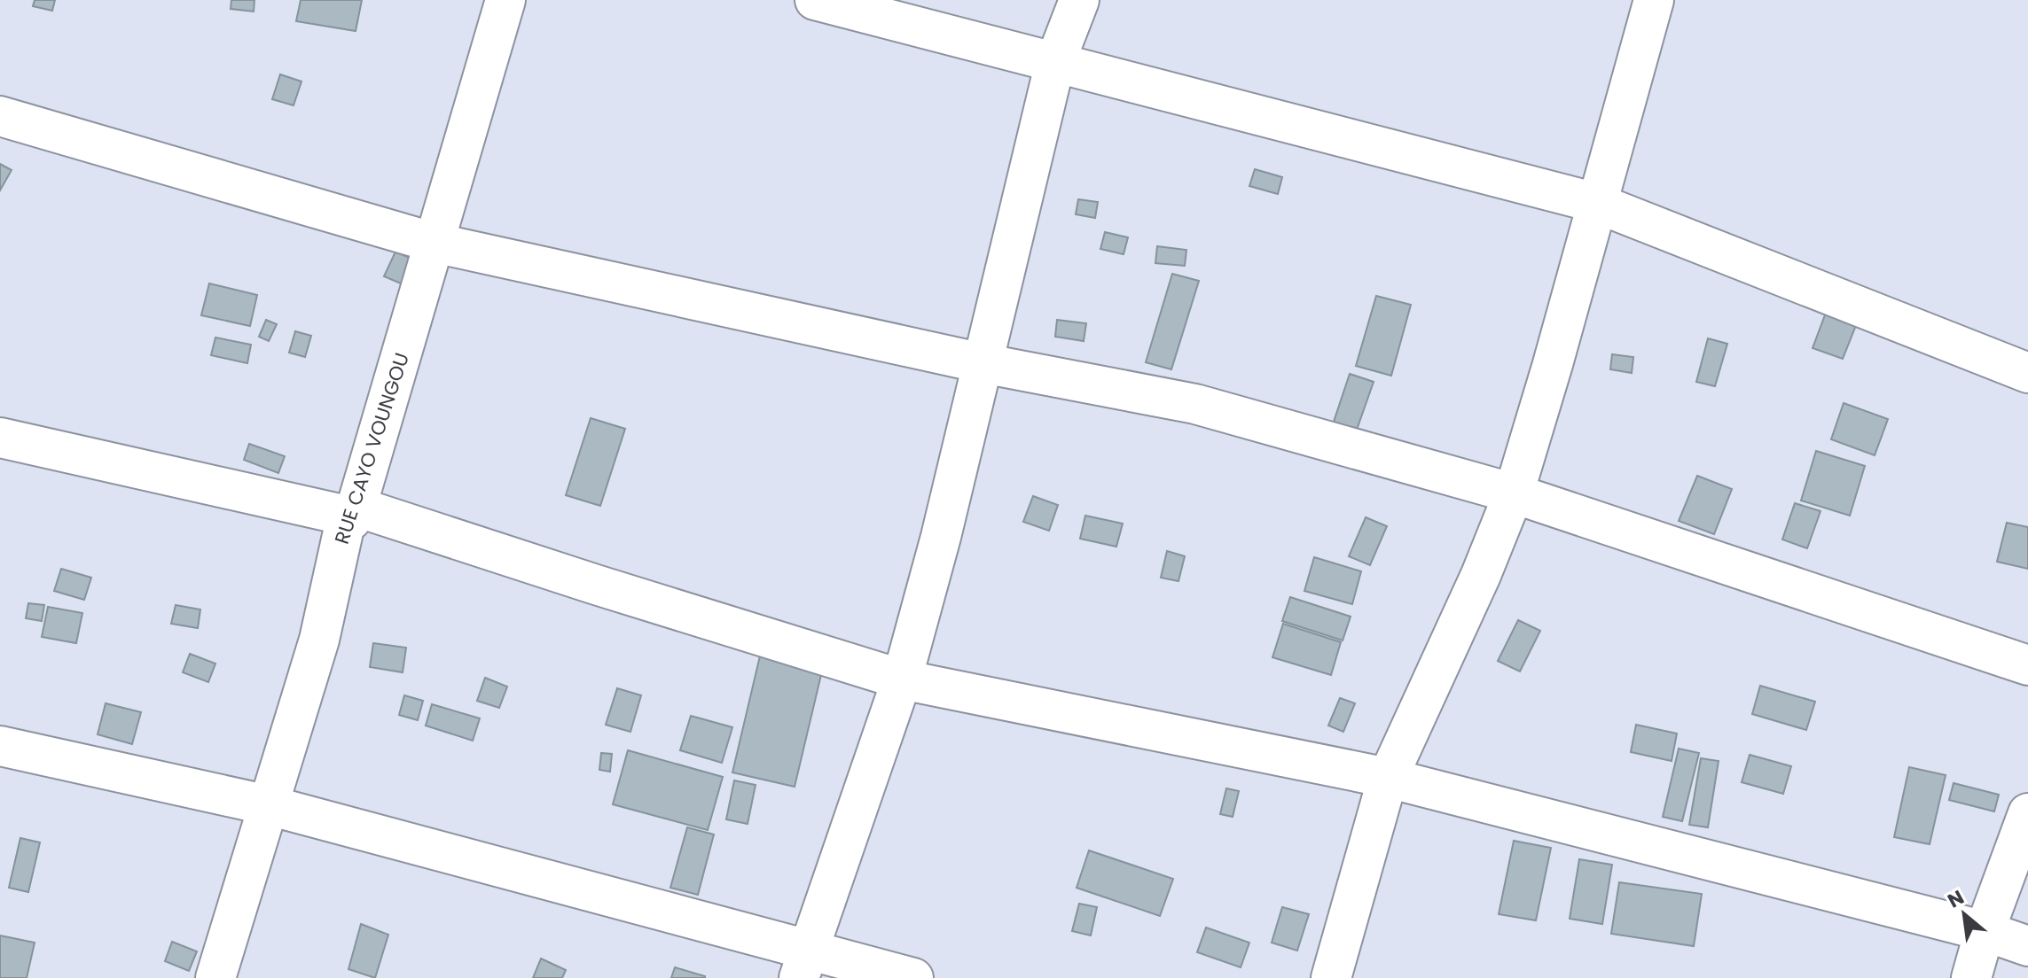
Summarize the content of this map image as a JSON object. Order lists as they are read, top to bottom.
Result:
{
  "streets": {
    "street": ["RUE CAYO VOUNGOU"]
  },
  "north": "top left"
}
